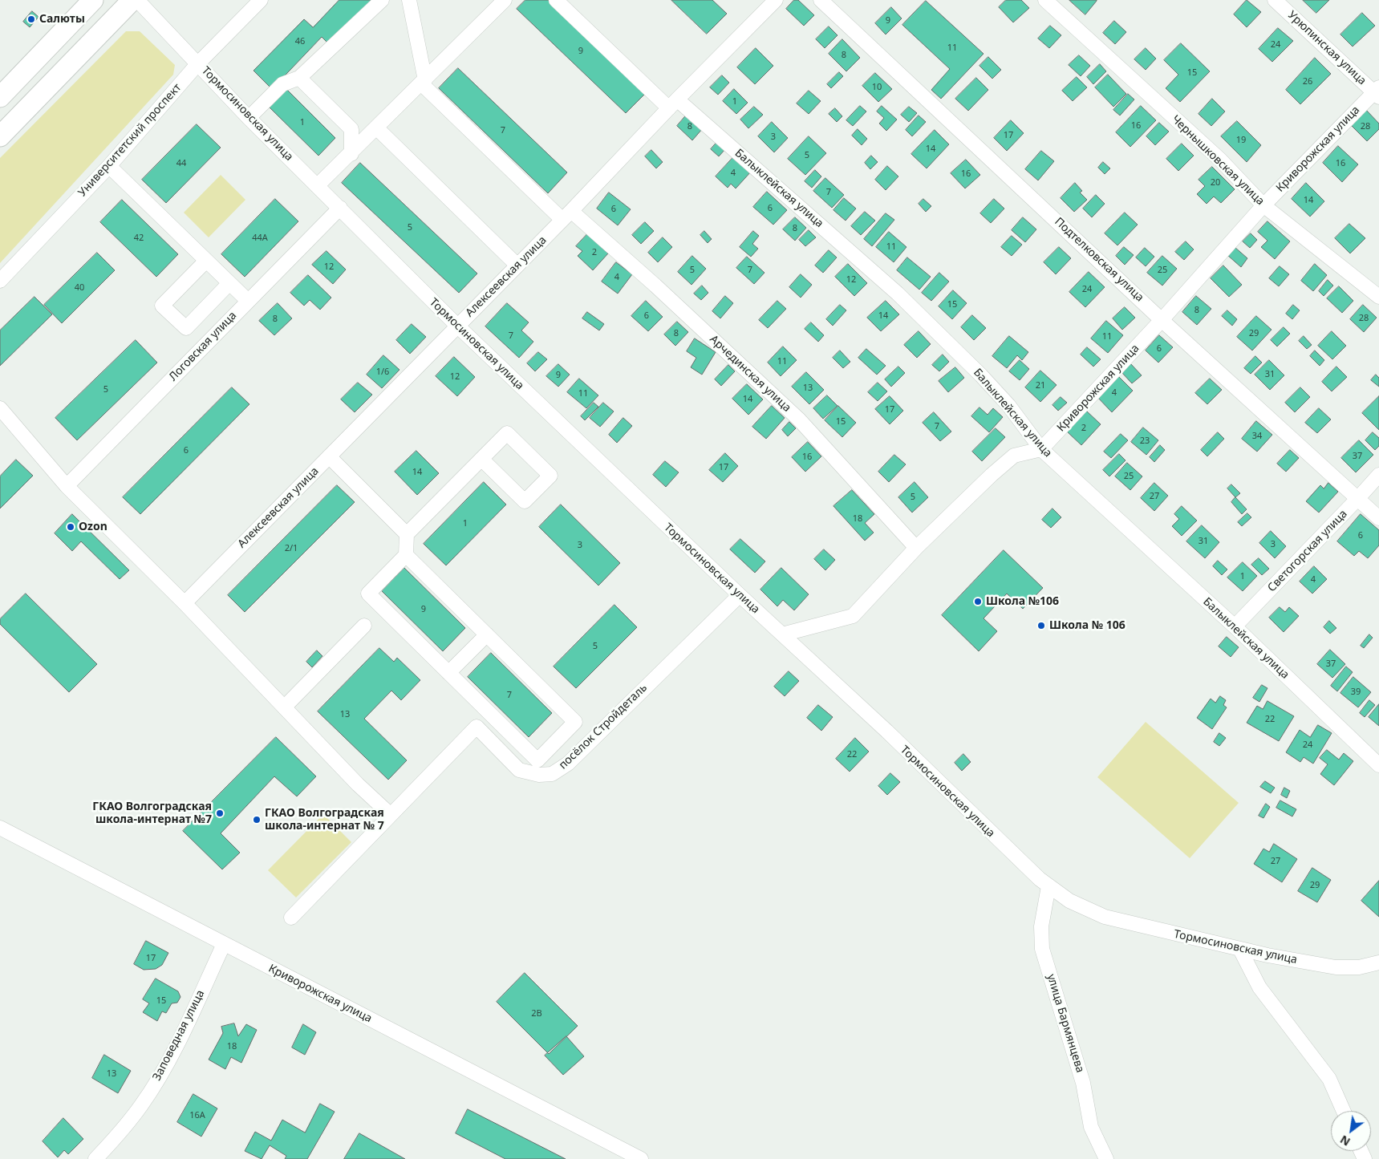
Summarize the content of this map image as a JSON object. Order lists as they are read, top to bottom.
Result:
{
  "streets": {
    "street": [
      "Урюпинская улица",
      "Тормосиновская улица",
      "Университетский проспект",
      "Криворожская улица",
      "Чернышковская улица",
      "Балыклейская улица",
      "Подтелковская улица",
      "Алексеевская улица",
      "Логовская улица",
      "Арчединская улица",
      "Светогорская улица",
      "посёлок Стройдеталь",
      "улица Бармянцева",
      "Заповедная улица"
    ]
  },
  "crossings": [
    ["Урюпинская улица", "Криворожская улица"],
    ["Тормосиновская улица", "Университетский проспект"],
    ["Тормосиновская улица", "Алексеевская улица"],
    ["Тормосиновская улица", "Логовская улица"],
    ["Тормосиновская улица", "посёлок Стройдеталь"],
    ["Тормосиновская улица", "улица Бармянцева"],
    ["Криворожская улица", "Чернышковская улица"],
    ["Криворожская улица", "Балыклейская улица"],
    ["Криворожская улица", "Подтелковская улица"],
    ["Криворожская улица", "Заповедная улица"],
    ["Балыклейская улица", "Алексеевская улица"],
    ["Балыклейская улица", "Светогорская улица"],
    ["Подтелковская улица", "Светогорская улица"],
    ["Алексеевская улица", "Арчединская улица"]
  ],
  "places": [
    "Салюты",
    "Ozon",
    "Школа №106",
    "Школа № 106",
    "ГКАО Волгоградская школа-интернат №7",
    "ГКАО Волгоградская школа-интернат № 7"
  ],
  "house_numbers": [
    "9",
    "46",
    "24",
    "11",
    "9",
    "8",
    "15",
    "26",
    "10",
    "1",
    "1",
    "16",
    "8",
    "28",
    "7",
    "17",
    "3",
    "19",
    "14",
    "5",
    "44",
    "16",
    "4",
    "16",
    "20",
    "7",
    "14",
    "6",
    "6",
    "5",
    "8",
    "42",
    "44А",
    "11",
    "2",
    "12",
    "5",
    "7",
    "25",
    "4",
    "12",
    "40",
    "24",
    "15",
    "8",
    "6",
    "14",
    "28",
    "8",
    "8",
    "29",
    "7",
    "11",
    "6",
    "11",
    "1/6",
    "31",
    "9",
    "12",
    "21",
    "13",
    "5",
    "4",
    "11",
    "14",
    "17",
    "15",
    "7",
    "2",
    "34",
    "23",
    "6",
    "37",
    "16",
    "17",
    "14",
    "25",
    "27",
    "5",
    "18",
    "1",
    "6",
    "31",
    "3",
    "3",
    "2/1",
    "1",
    "4",
    "9",
    "5",
    "37",
    "39",
    "7",
    "13",
    "22",
    "24",
    "22",
    "27",
    "29",
    "17",
    "15",
    "2В",
    "18",
    "13",
    "16А"
  ],
  "north": "bottom left"
}
